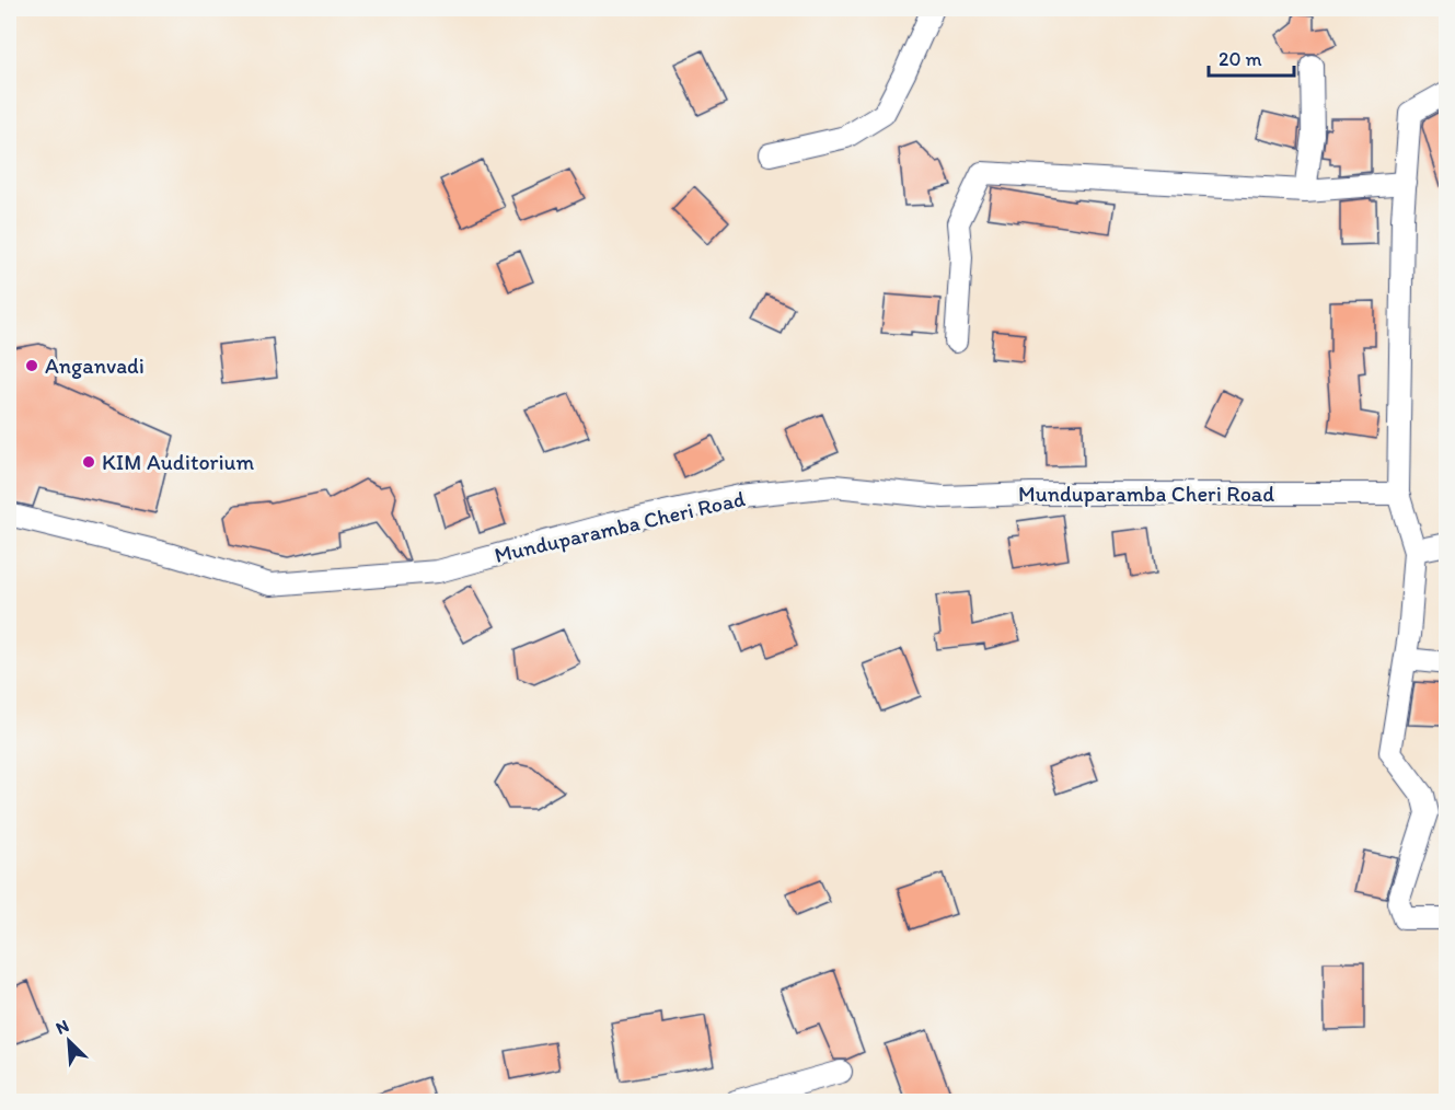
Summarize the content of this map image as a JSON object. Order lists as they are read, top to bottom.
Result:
{
  "streets": {
    "street": ["Munduparamba Cheri Road"]
  },
  "places": ["Anganvadi", "KIM Auditorium"],
  "scale_bar": "20 m",
  "north": "top left"
}
